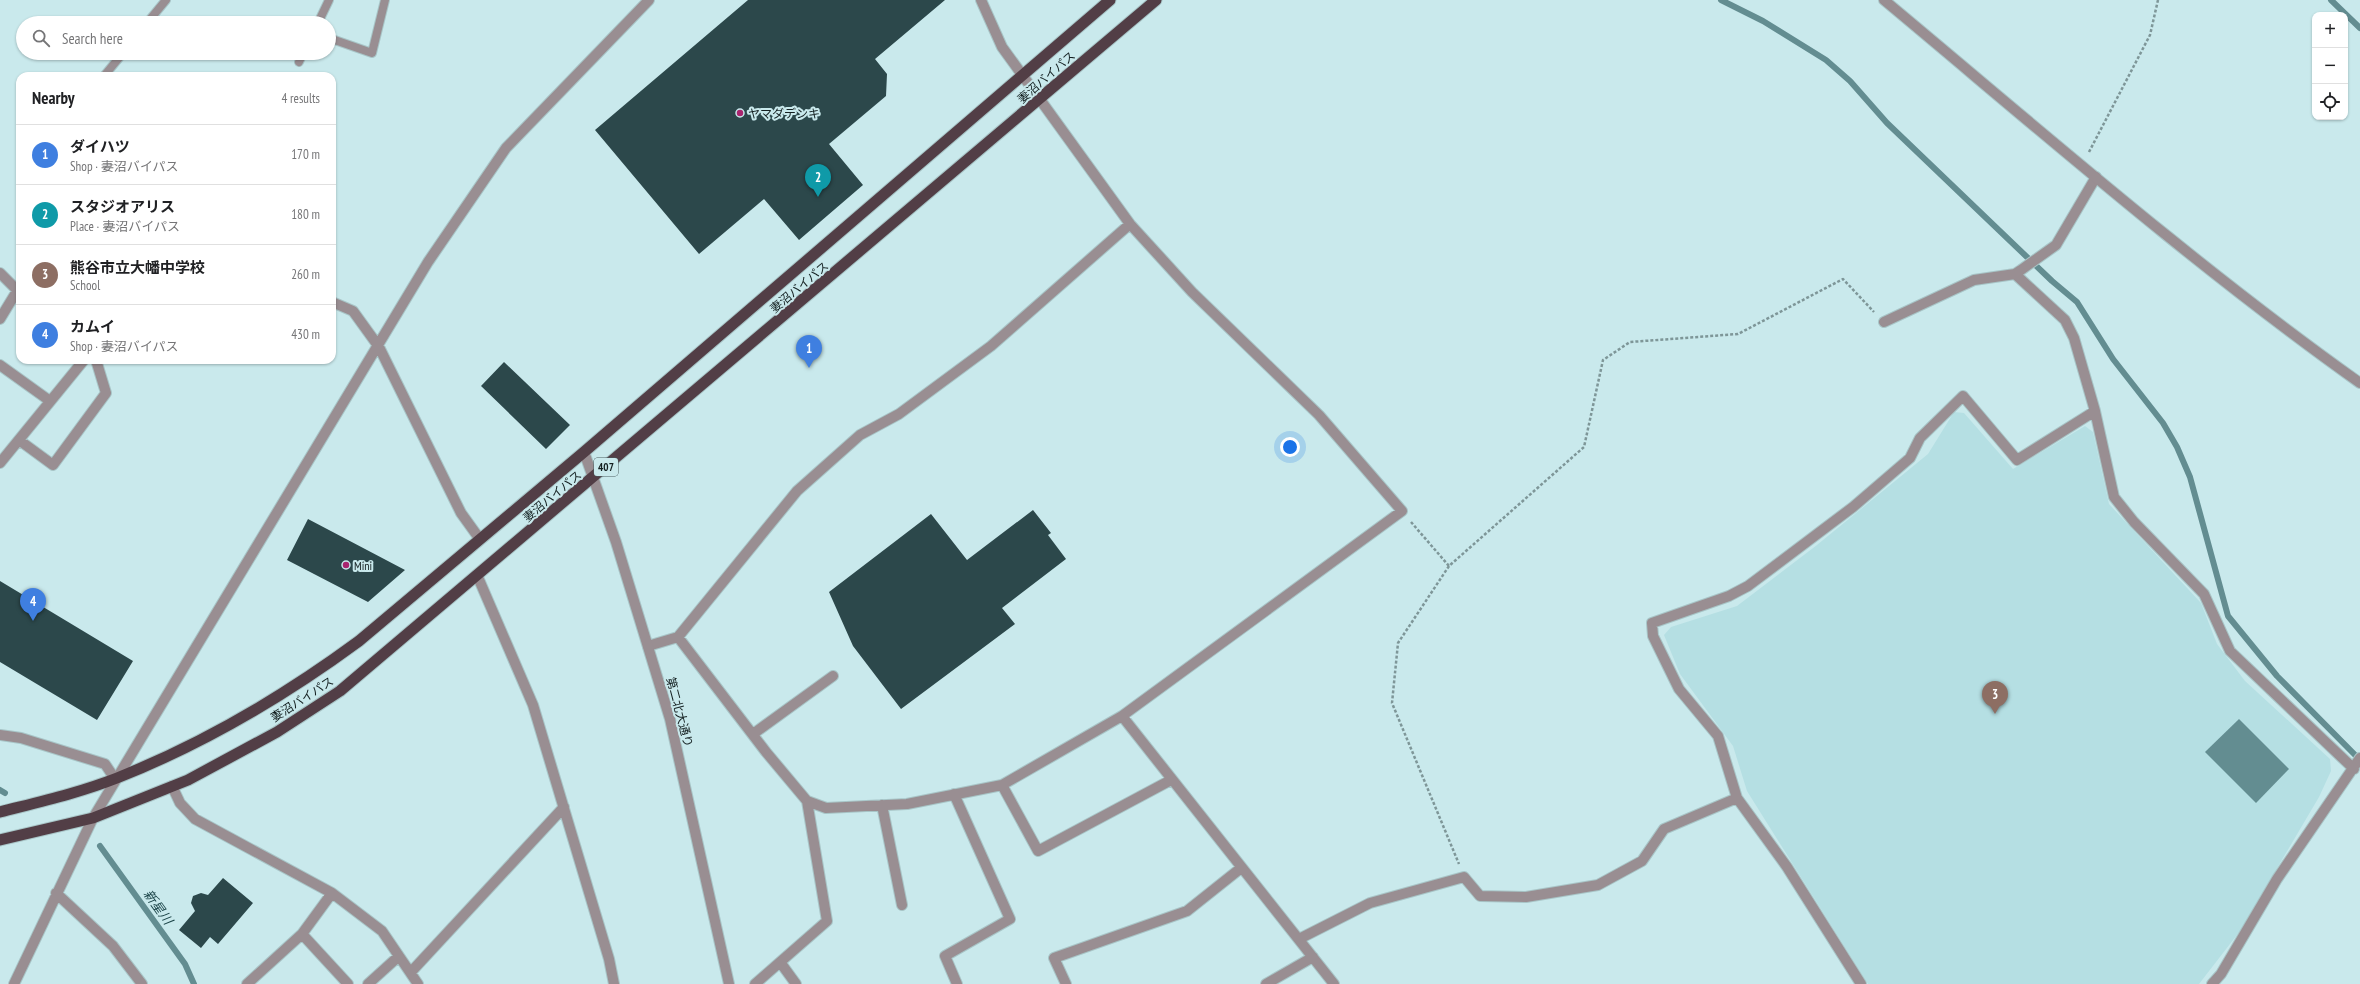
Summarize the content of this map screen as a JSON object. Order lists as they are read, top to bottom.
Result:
{
  "streets": {
    "highway": ["妻沼バイパス", "407"],
    "street": ["第二北大通り"]
  },
  "crossings": [
    ["妻沼バイパス", "第二北大通り"]
  ],
  "water": ["新星川"],
  "places": ["ヤマダデンキ", "Mini"],
  "page": {
    "map_buttons": ["+", "−"],
    "search": "Search here",
    "heading": ["Nearby", "4 results"],
    "list": [
      {
        "mark": "1",
        "name": "ダイハツ",
        "note": "Shop · 妻沼バイパス",
        "value": "170 m"
      },
      {
        "mark": "2",
        "name": "スタジオアリス",
        "note": "Place · 妻沼バイパス",
        "value": "180 m"
      },
      {
        "mark": "3",
        "name": "熊谷市立大幡中学校",
        "note": "School",
        "value": "260 m"
      },
      {
        "mark": "4",
        "name": "カムイ",
        "note": "Shop · 妻沼バイパス",
        "value": "430 m"
      }
    ],
    "pins": [
      "2",
      "1",
      "4",
      "3"
    ]
  }
}
